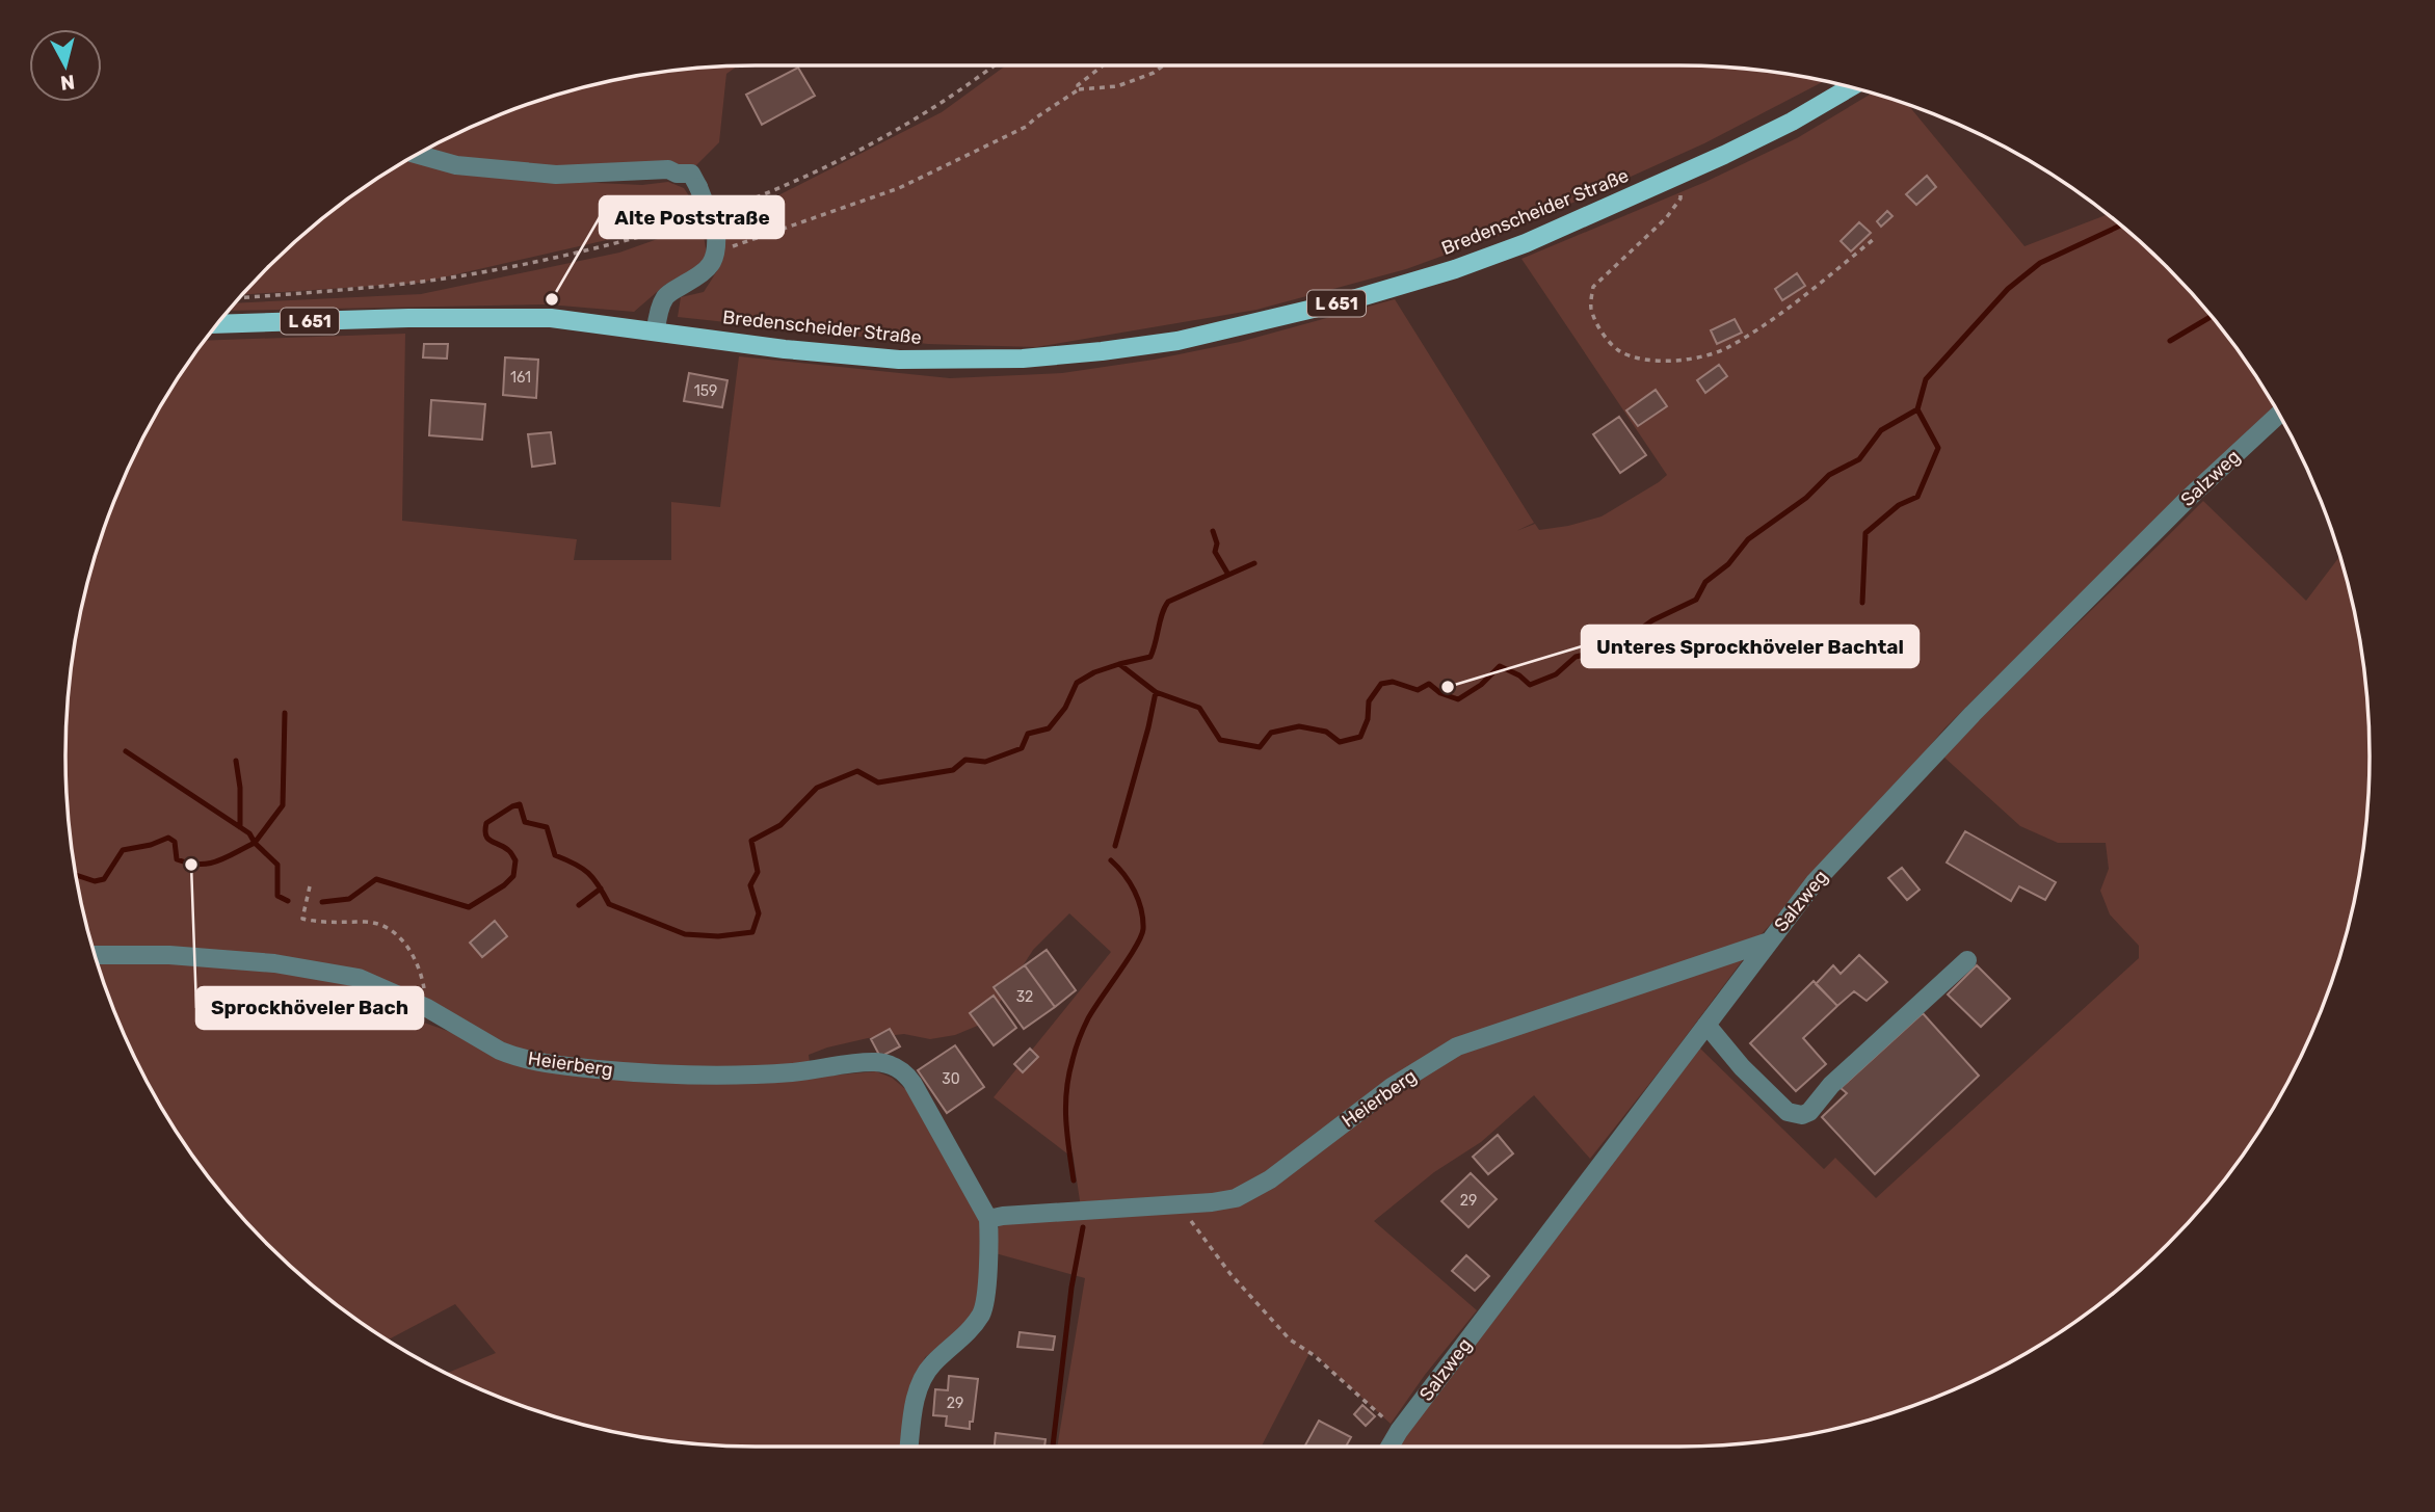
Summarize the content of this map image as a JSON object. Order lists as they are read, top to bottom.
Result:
{
  "streets": {
    "main road": ["Bredenscheider Straße", "L 651"],
    "street": ["Salzweg", "Heierberg"]
  },
  "crossings": [
    ["Salzweg", "Heierberg"]
  ],
  "places": ["Alte Poststraße", "Unteres Sprockhöveler Bachtal", "Sprockhöveler Bach"],
  "house_numbers": [
    "161",
    "159",
    "32",
    "30",
    "29",
    "29"
  ],
  "north": "bottom"
}
